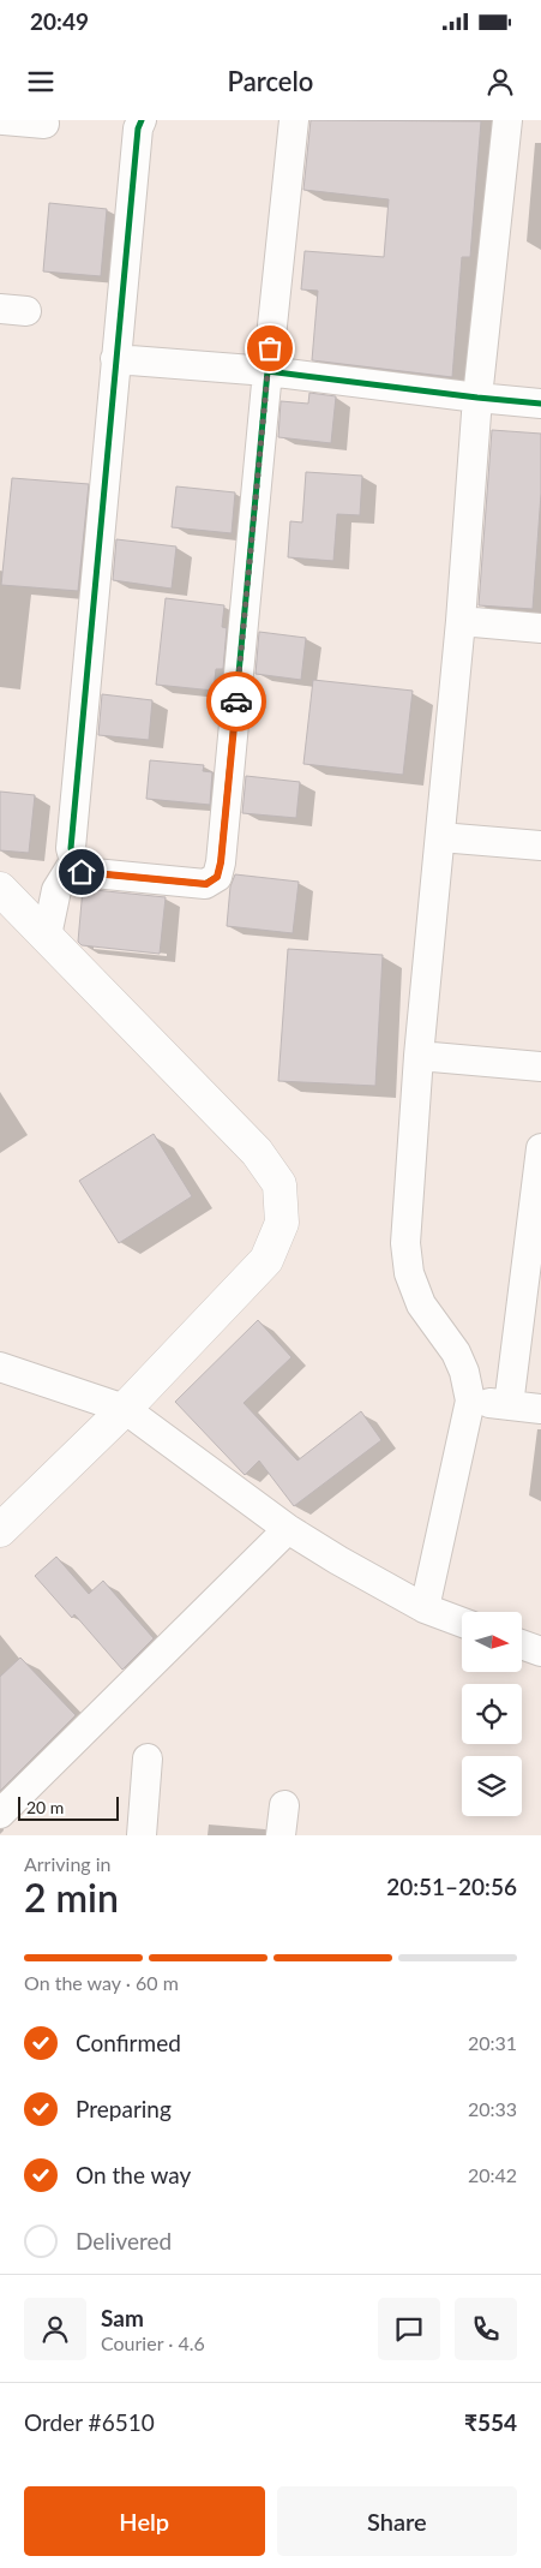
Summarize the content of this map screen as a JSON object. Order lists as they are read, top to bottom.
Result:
{
  "scale_bar": "20 m",
  "north": "right",
  "page": {
    "status": "20:49",
    "header": "Parcelo",
    "scale": "20 m",
    "heading": ["2 min", "Arriving in", "20:51–20:56"],
    "panel": [
      "Sam",
      "Courier · 4.6",
      "Order #6510",
      "₹554"
    ],
    "bar": "On the way · 60 m",
    "list": [
      ["Confirmed", "20:31"],
      ["Preparing", "20:33"],
      ["On the way", "20:42"],
      "Delivered"
    ],
    "buttons": ["Help", "Share"]
  }
}
